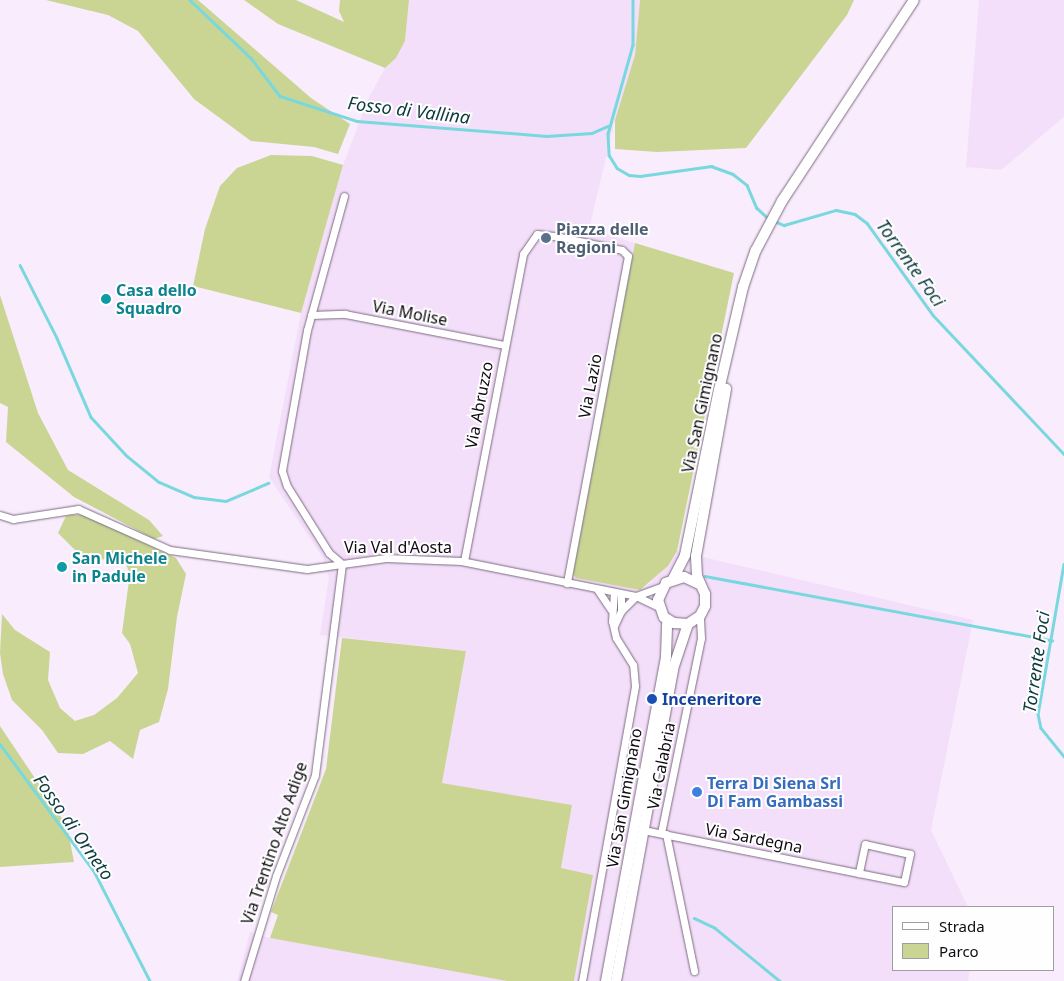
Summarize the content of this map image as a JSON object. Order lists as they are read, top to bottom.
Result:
{
  "streets": {
    "main road": ["Via San Gimignano"],
    "street": [
      "Via Molise",
      "Via Lazio",
      "Via Abruzzo",
      "Via Val d'Aosta",
      "Via Calabria",
      "Via Sardegna",
      "Via Trentino Alto Adige"
    ]
  },
  "crossings": [
    ["Via Molise", "Via Abruzzo"],
    ["Via Molise", "Via Val d'Aosta"],
    ["Via Lazio", "Via Abruzzo"],
    ["Via Lazio", "Via Val d'Aosta"],
    ["Via San Gimignano", "Via Val d'Aosta"],
    ["Via San Gimignano", "Via Calabria"],
    ["Via San Gimignano", "Via Sardegna"],
    ["Via Abruzzo", "Via Val d'Aosta"],
    ["Via Val d'Aosta", "Via Calabria"],
    ["Via Val d'Aosta", "Via Trentino Alto Adige"],
    ["Via Calabria", "Via Sardegna"]
  ],
  "water": ["Fosso di Vallina", "Torrente Foci", "Fosso di Orneto"],
  "places": [
    "Piazza delle Regioni",
    "Casa dello Squadro",
    "San Michele in Padule",
    "Inceneritore",
    "Terra Di Siena Srl Di Fam Gambassi"
  ],
  "legend": ["Strada", "Parco"]
}
